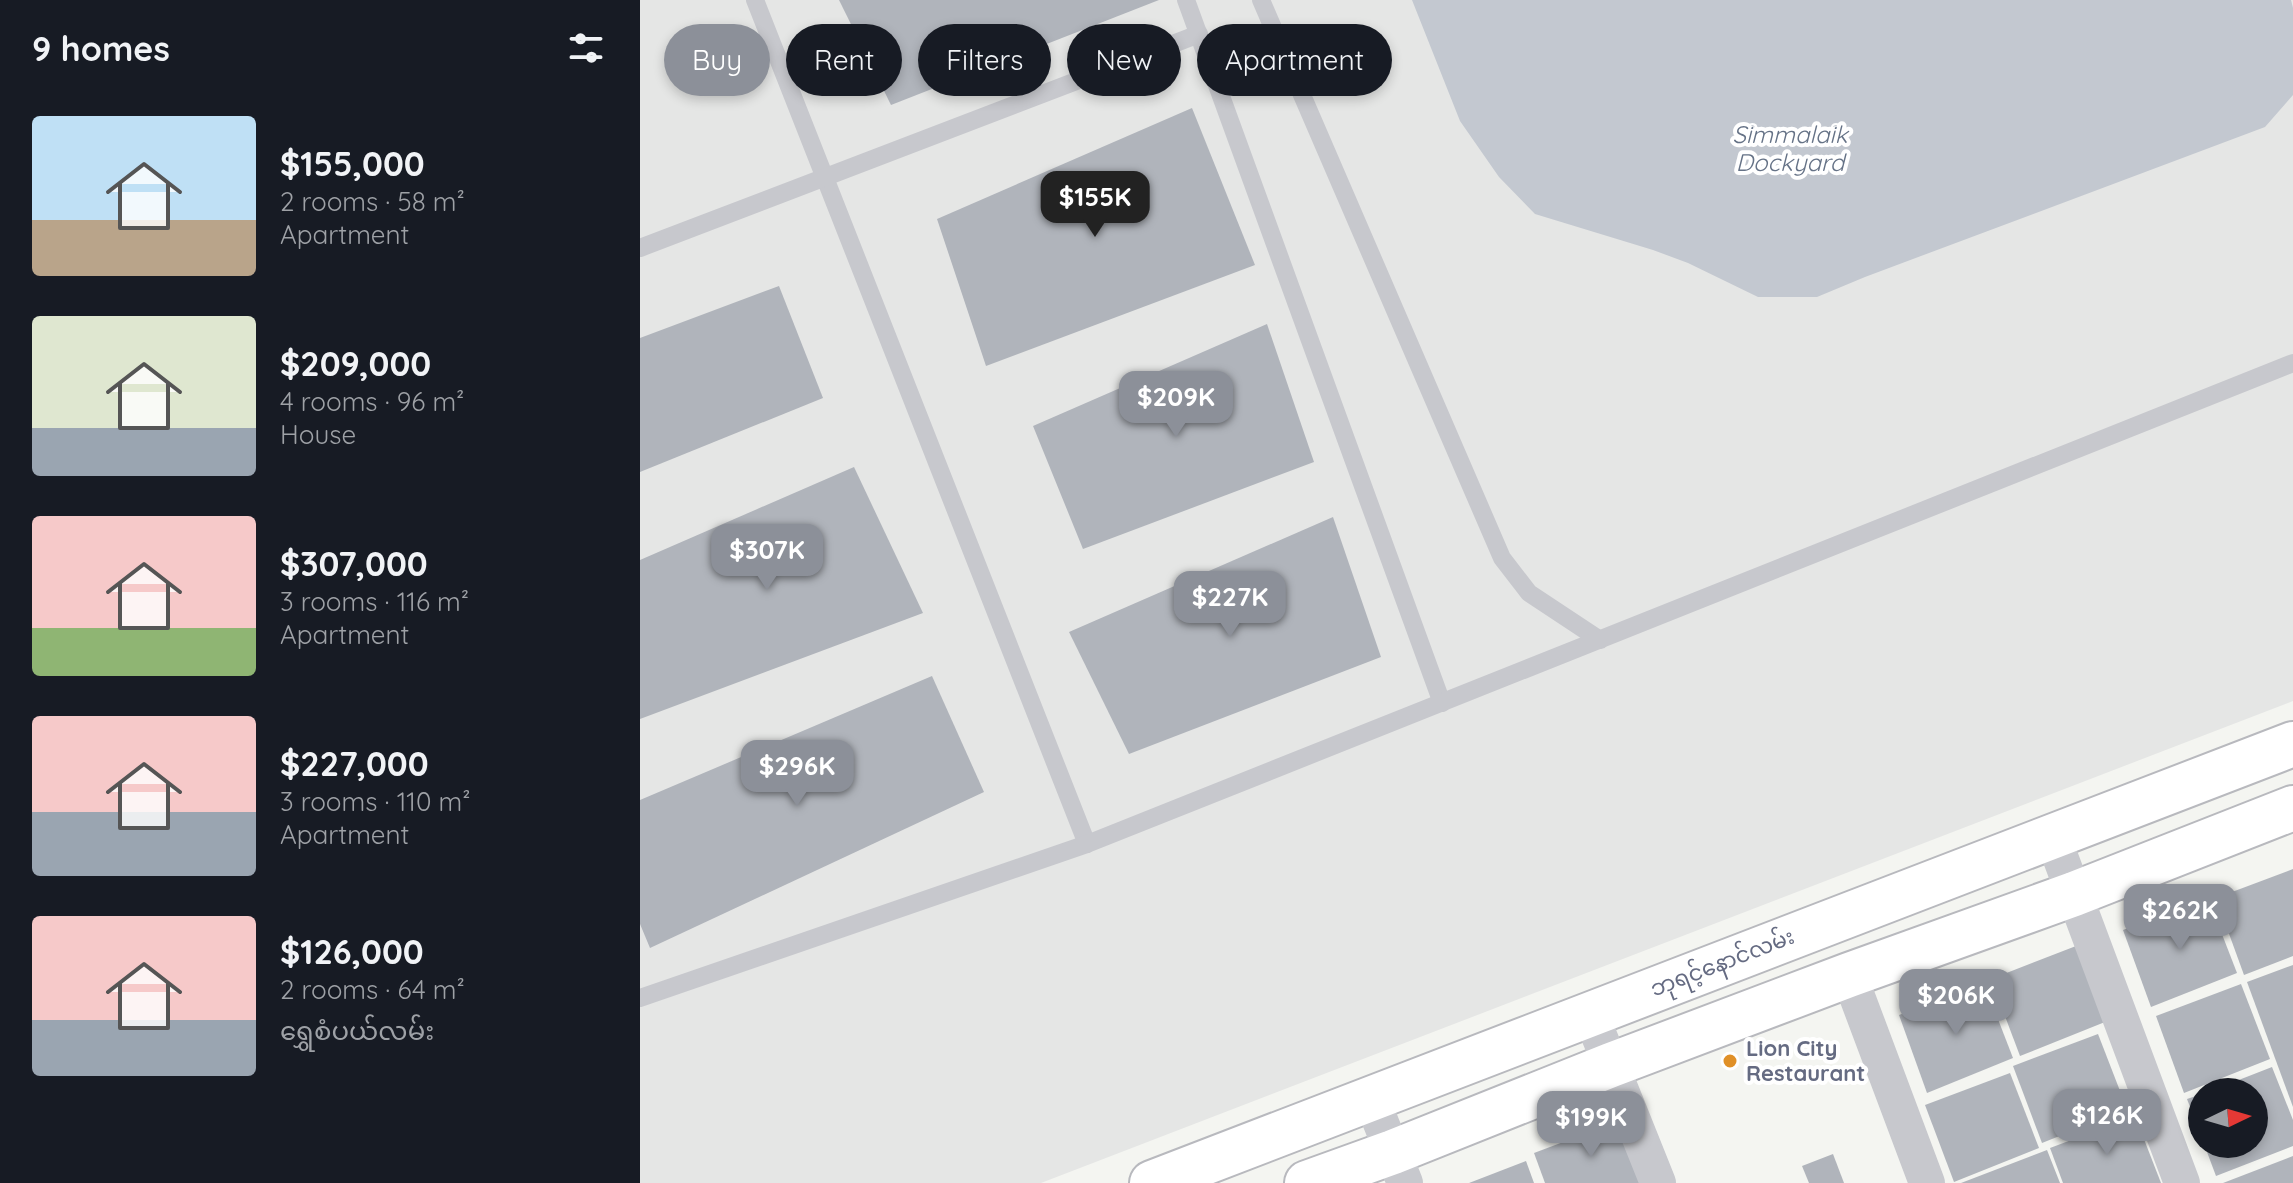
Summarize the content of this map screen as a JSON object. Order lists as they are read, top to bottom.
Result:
{
  "streets": {
    "main road": ["ဘုရင့်နောင်လမ်း"]
  },
  "water": ["Simmalaik Dockyard"],
  "places": ["Lion City Restaurant"],
  "north": "right",
  "page": {
    "heading": "9 homes",
    "chip": [
      "Buy",
      "Rent",
      "Filters",
      "New",
      "Apartment"
    ],
    "list": [
      {
        "name": "$155,000",
        "note": "2 rooms · 58 m² · Apartment"
      },
      {
        "name": "$209,000",
        "note": "4 rooms · 96 m² · House"
      },
      {
        "name": "$307,000",
        "note": "3 rooms · 116 m² · Apartment"
      },
      {
        "name": "$227,000",
        "note": "3 rooms · 110 m² · Apartment"
      },
      {
        "name": "$126,000",
        "note": "2 rooms · 64 m² · ရွှေစံပယ်လမ်း"
      }
    ],
    "price": [
      "$155K",
      "$209K",
      "$307K",
      "$227K",
      "$296K",
      "$262K",
      "$206K",
      "$126K",
      "$199K"
    ]
  }
}
